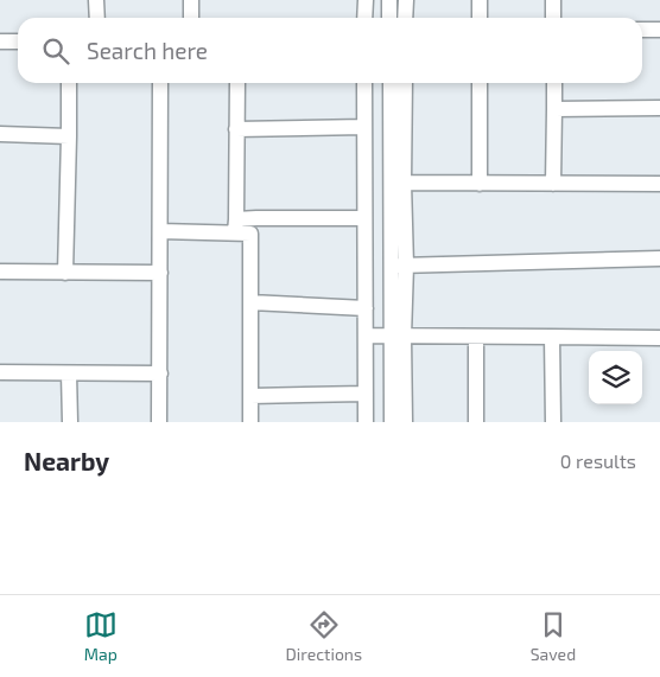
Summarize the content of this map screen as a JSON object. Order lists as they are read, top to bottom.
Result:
{
  "page": {
    "search": "Search here",
    "heading": ["Nearby", "0 results"],
    "nav": ["Map", "Directions", "Saved"]
  }
}
